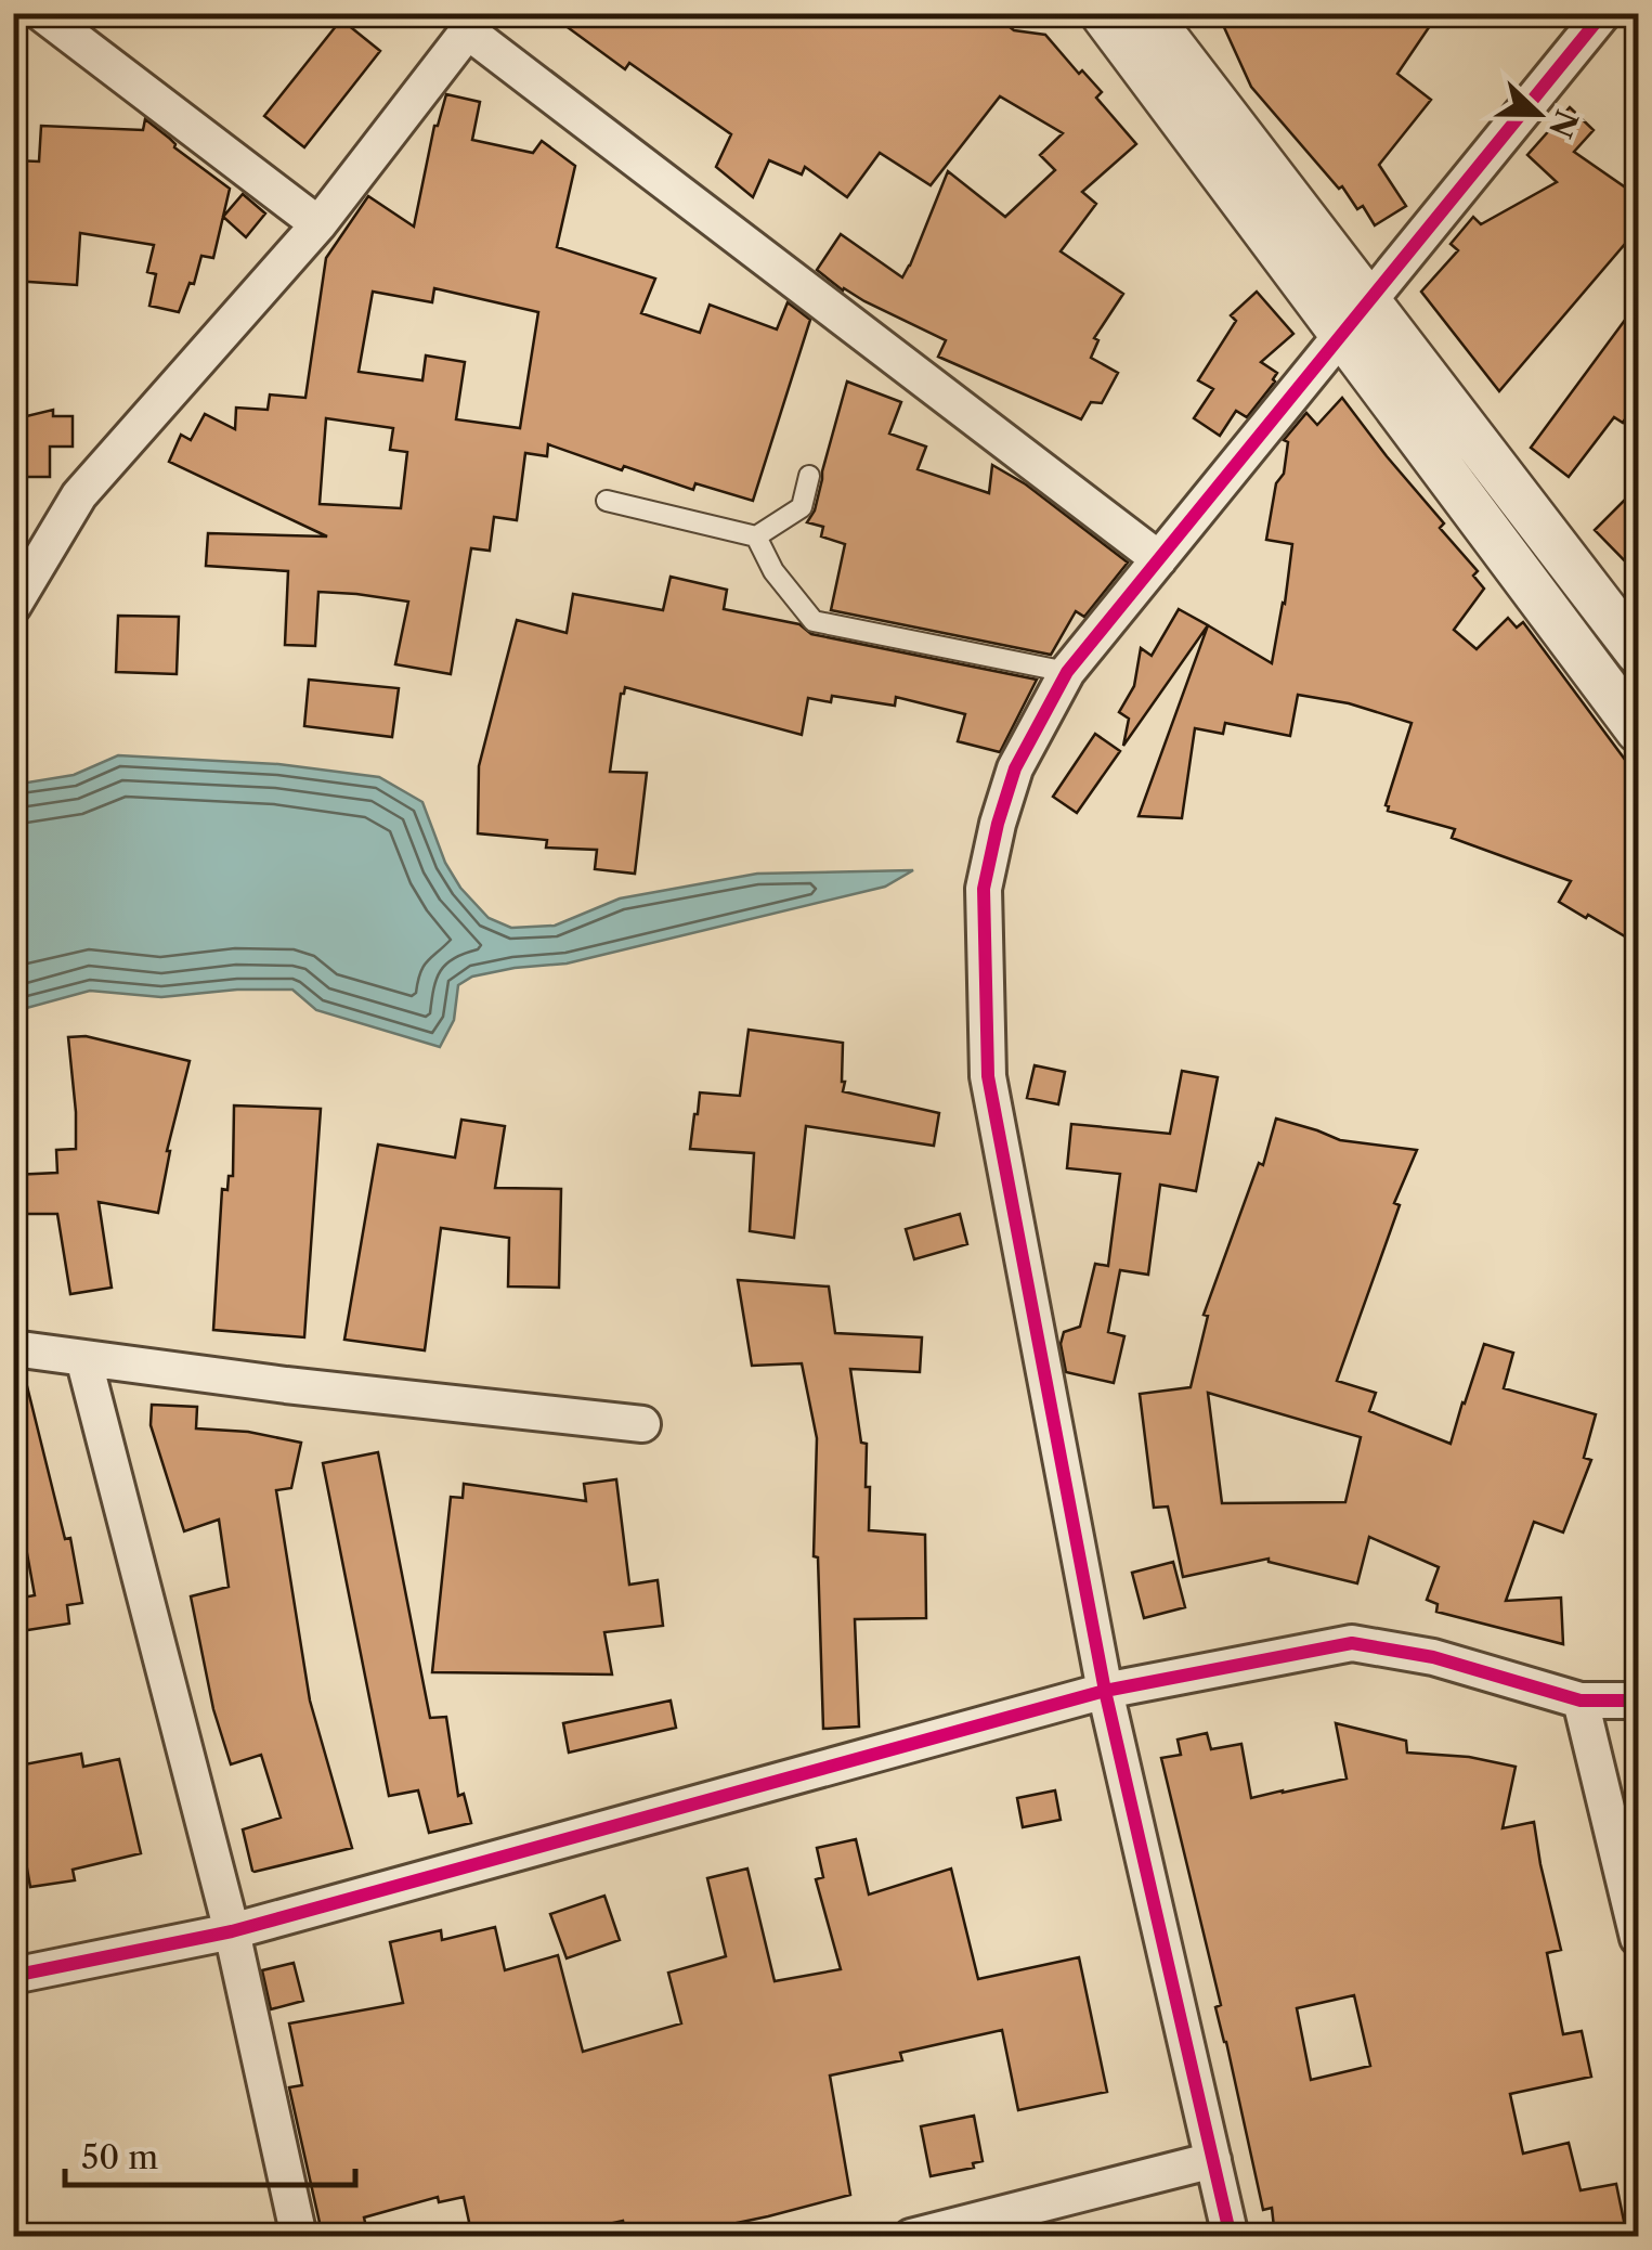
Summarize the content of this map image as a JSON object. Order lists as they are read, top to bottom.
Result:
{
  "scale_bar": "50 m",
  "north": "right"
}
